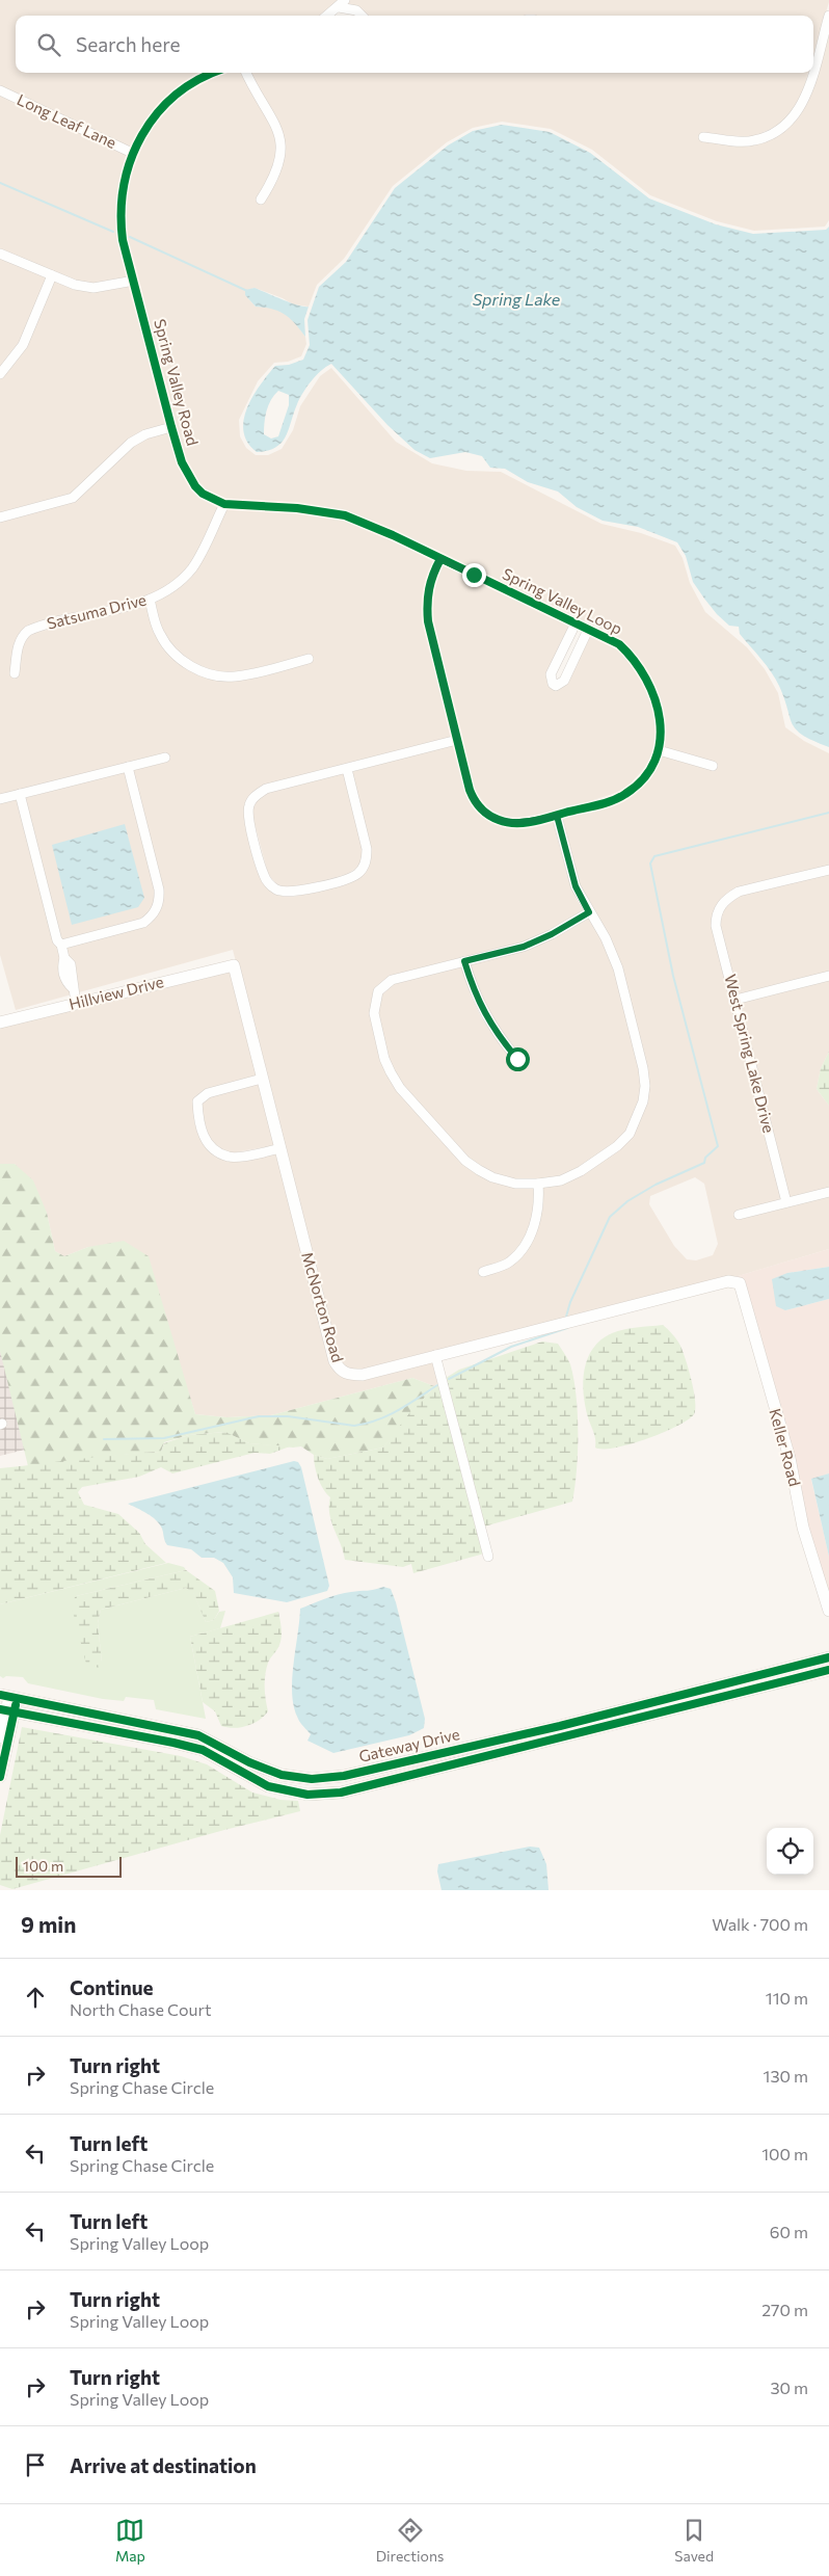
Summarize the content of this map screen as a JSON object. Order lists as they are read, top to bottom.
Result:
{
  "streets": {
    "street": [
      "Long Leaf Lane",
      "Spring Valley Road",
      "Spring Valley Loop",
      "Satsuma Drive",
      "Hillview Drive",
      "West Spring Lake Drive",
      "McNorton Road",
      "Keller Road",
      "Gateway Drive"
    ]
  },
  "crossings": [
    ["Long Leaf Lane", "Spring Valley Road"],
    ["Spring Valley Road", "Spring Valley Loop"],
    ["Spring Valley Road", "Satsuma Drive"],
    ["Hillview Drive", "McNorton Road"],
    ["McNorton Road", "Keller Road"]
  ],
  "water": ["Spring Lake"],
  "scale_bar": "100 m",
  "page": {
    "search": "Search here",
    "scale": "100 m",
    "heading": ["9 min", "Walk · 700 m"],
    "list": [
      ["Continue", "North Chase Court", "110 m"],
      ["Turn right", "Spring Chase Circle", "130 m"],
      ["Turn left", "Spring Chase Circle", "100 m"],
      ["Turn left", "Spring Valley Loop", "60 m"],
      ["Turn right", "Spring Valley Loop", "270 m"],
      ["Turn right", "Spring Valley Loop", "30 m"],
      "Arrive at destination"
    ],
    "nav": ["Map", "Directions", "Saved"]
  }
}
